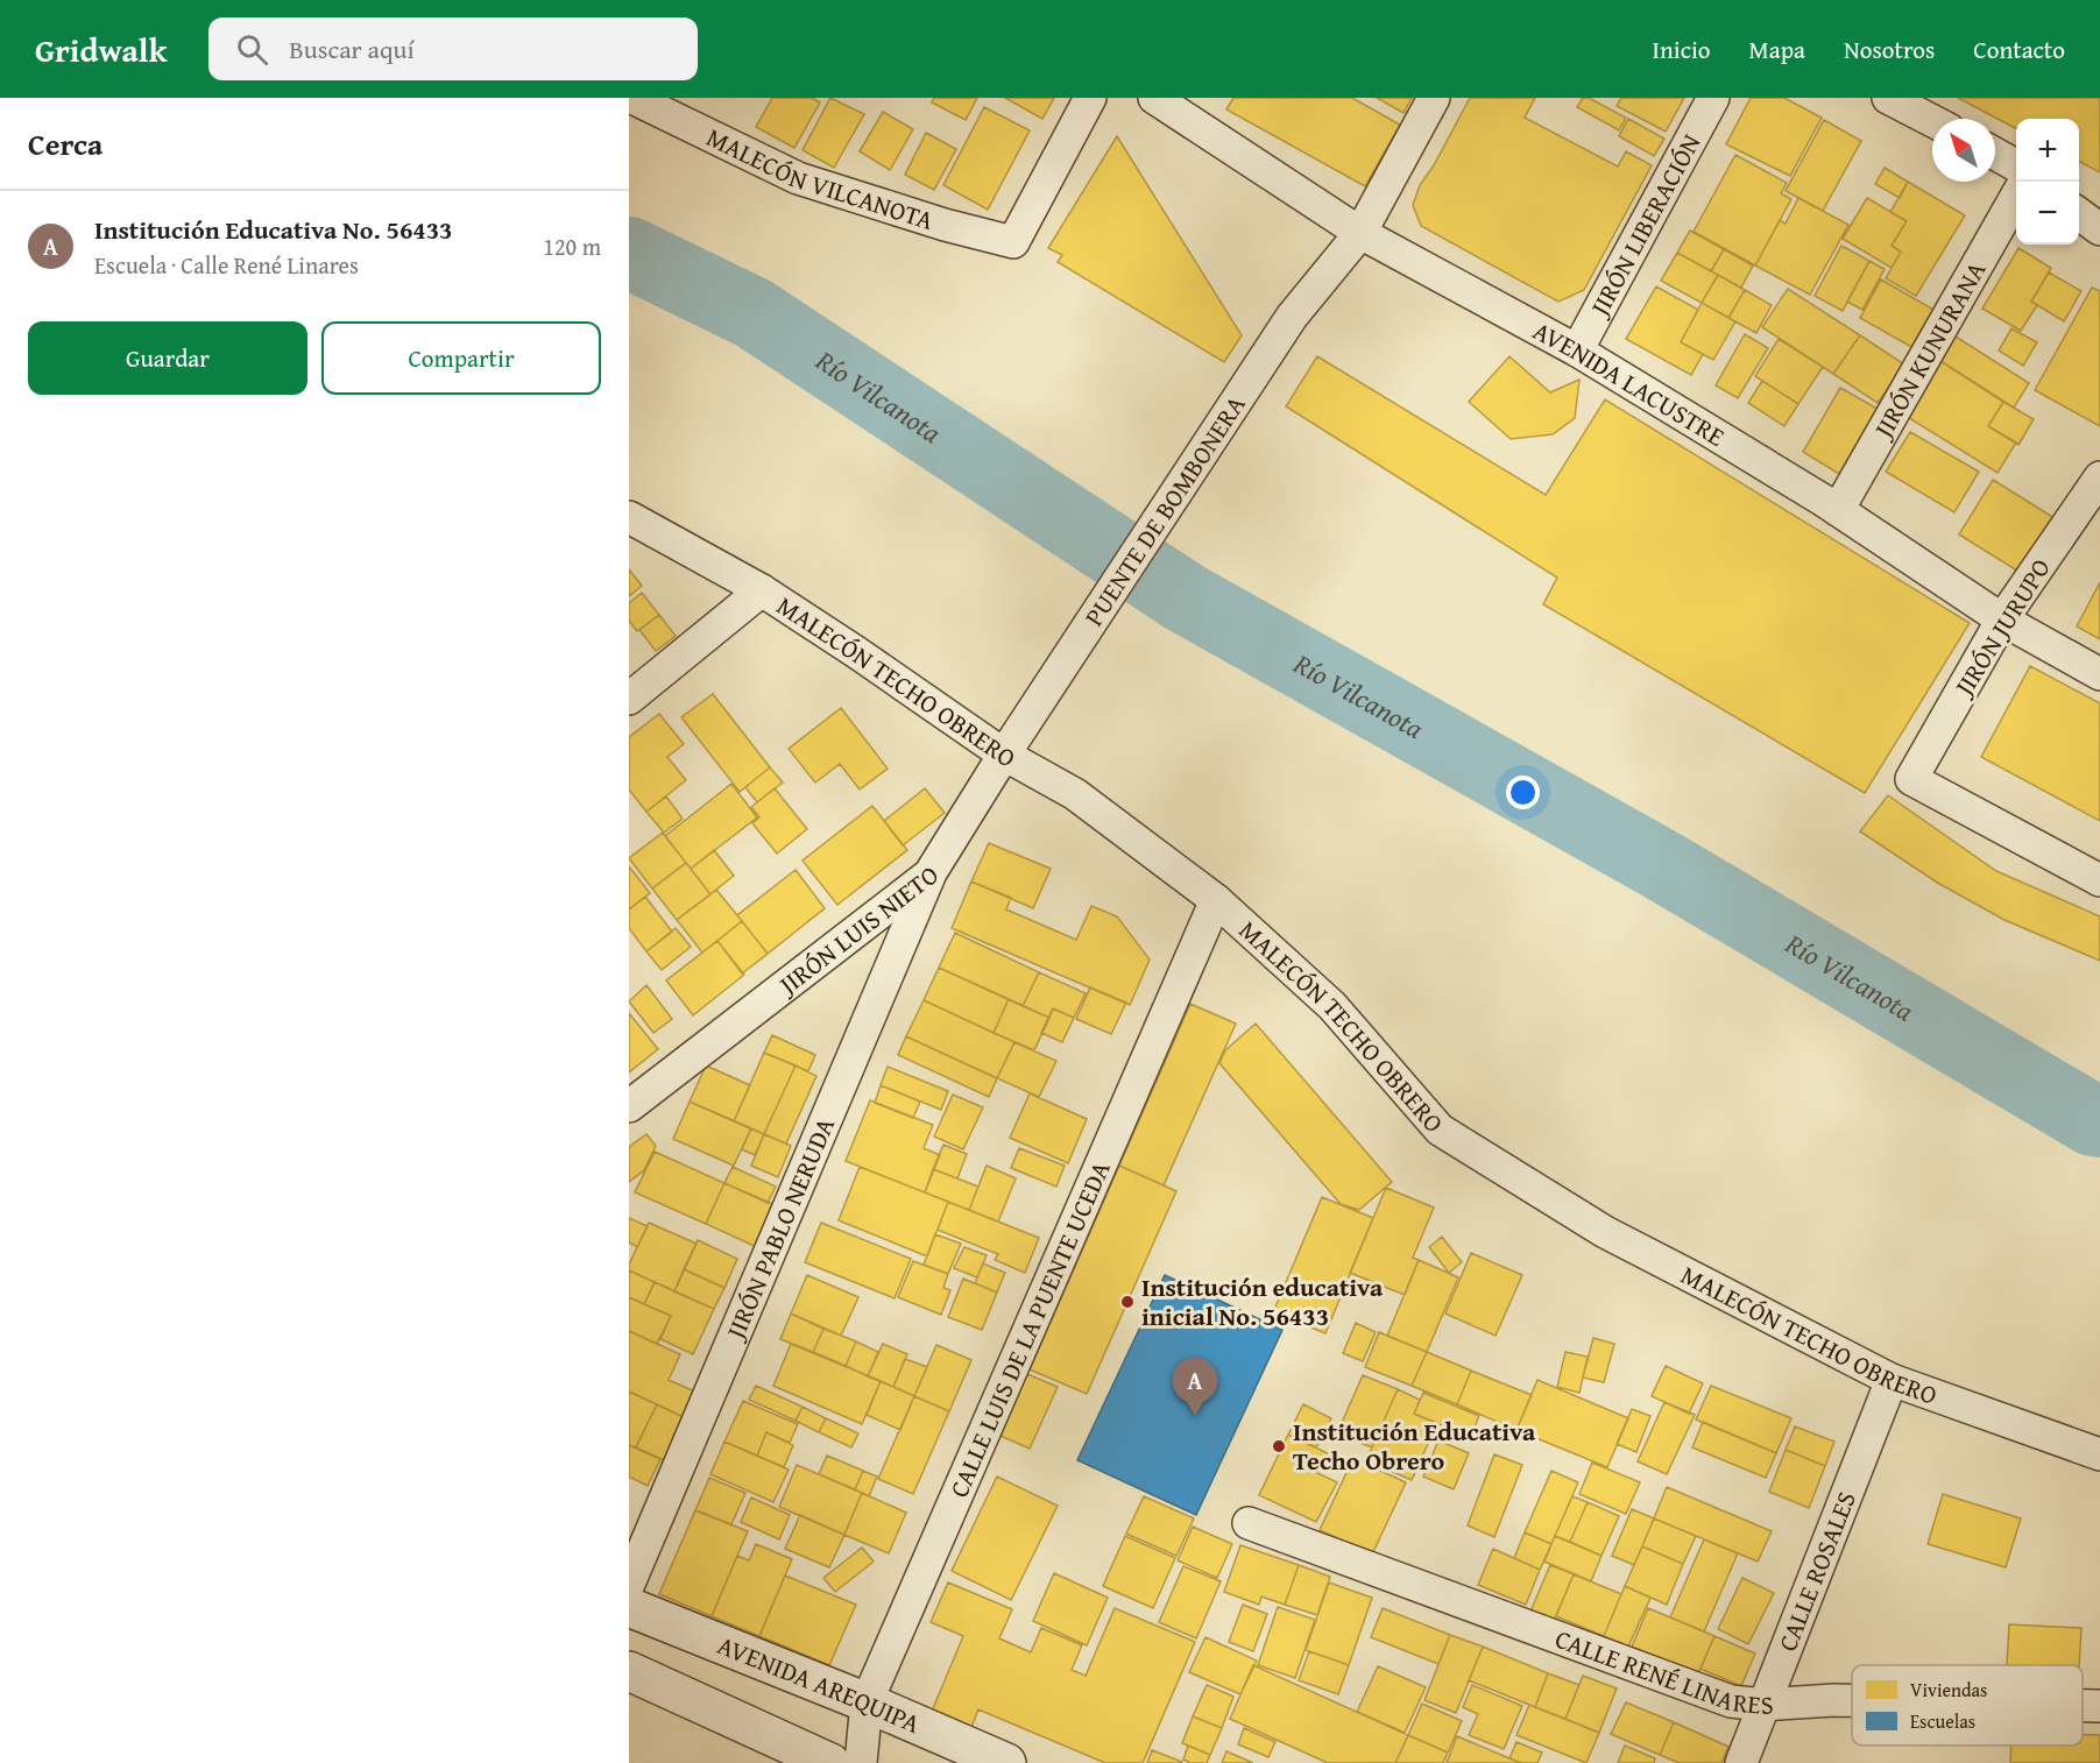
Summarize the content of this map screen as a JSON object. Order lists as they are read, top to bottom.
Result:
{
  "streets": {
    "street": [
      "MALECÓN VILCANOTA",
      "JIRÓN LIBERACIÓN",
      "JIRÓN KUNURANA",
      "AVENIDA LACUSTRE",
      "PUENTE DE BOMBONERA",
      "JIRÓN JURUPO",
      "MALECÓN TECHO OBRERO",
      "JIRÓN LUIS NIETO",
      "JIRÓN PABLO NERUDA",
      "CALLE LUIS DE LA PUENTE UCEDA",
      "CALLE ROSALES",
      "CALLE RENÉ LINARES",
      "AVENIDA AREQUIPA"
    ]
  },
  "crossings": [
    ["JIRÓN LIBERACIÓN", "AVENIDA LACUSTRE"],
    ["JIRÓN KUNURANA", "AVENIDA LACUSTRE"],
    ["AVENIDA LACUSTRE", "PUENTE DE BOMBONERA"],
    ["AVENIDA LACUSTRE", "JIRÓN JURUPO"],
    ["PUENTE DE BOMBONERA", "JIRÓN LUIS NIETO"],
    ["MALECÓN TECHO OBRERO", "JIRÓN LUIS NIETO"],
    ["MALECÓN TECHO OBRERO", "CALLE LUIS DE LA PUENTE UCEDA"],
    ["MALECÓN TECHO OBRERO", "CALLE ROSALES"],
    ["JIRÓN LUIS NIETO", "JIRÓN PABLO NERUDA"],
    ["CALLE LUIS DE LA PUENTE UCEDA", "AVENIDA AREQUIPA"],
    ["CALLE ROSALES", "CALLE RENÉ LINARES"]
  ],
  "water": ["Río Vilcanota"],
  "places": ["Institución educativa inicial No. 56433", "Institución Educativa Techo Obrero"],
  "legend": ["Viviendas", "Escuelas"],
  "north": "top left",
  "page": {
    "header": "Gridwalk",
    "search": "Buscar aquí",
    "nav": [
      "Inicio",
      "Mapa",
      "Nosotros",
      "Contacto"
    ],
    "heading": "Cerca",
    "map_buttons": ["+", "−"],
    "list": [
      {
        "mark": "A",
        "name": "Institución Educativa No. 56433",
        "note": "Escuela · Calle René Linares",
        "value": "120 m"
      }
    ],
    "buttons": ["Guardar", "Compartir"],
    "pins": "A"
  }
}
